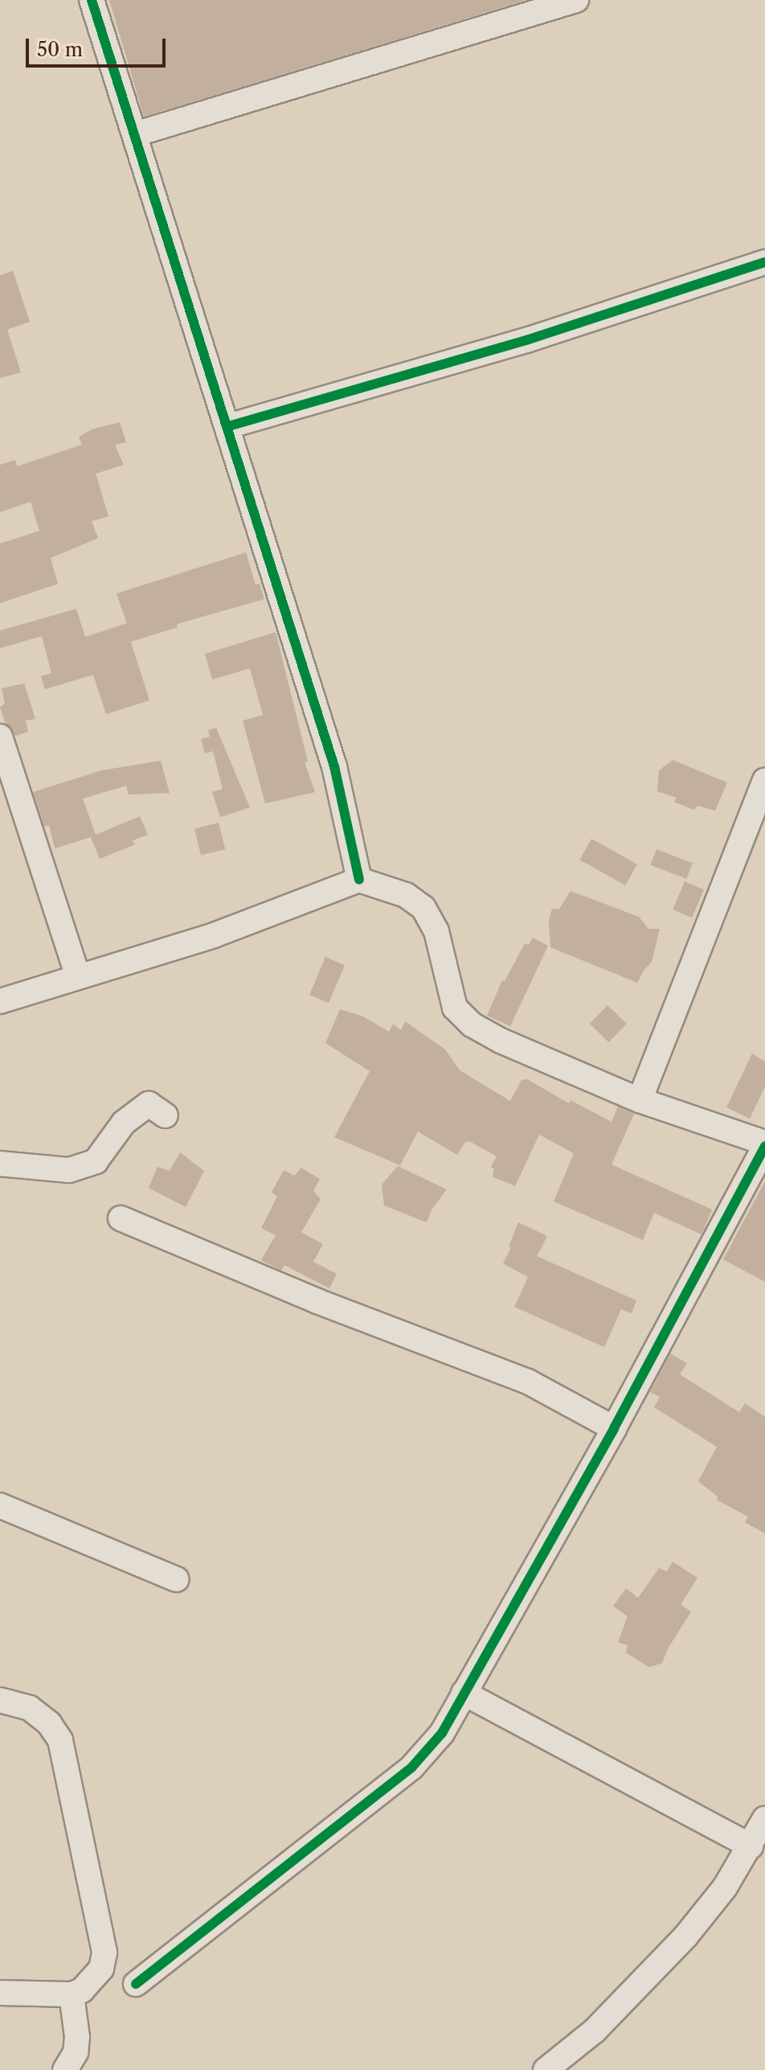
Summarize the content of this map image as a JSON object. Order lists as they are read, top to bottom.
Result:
{
  "scale_bar": "50 m"
}
